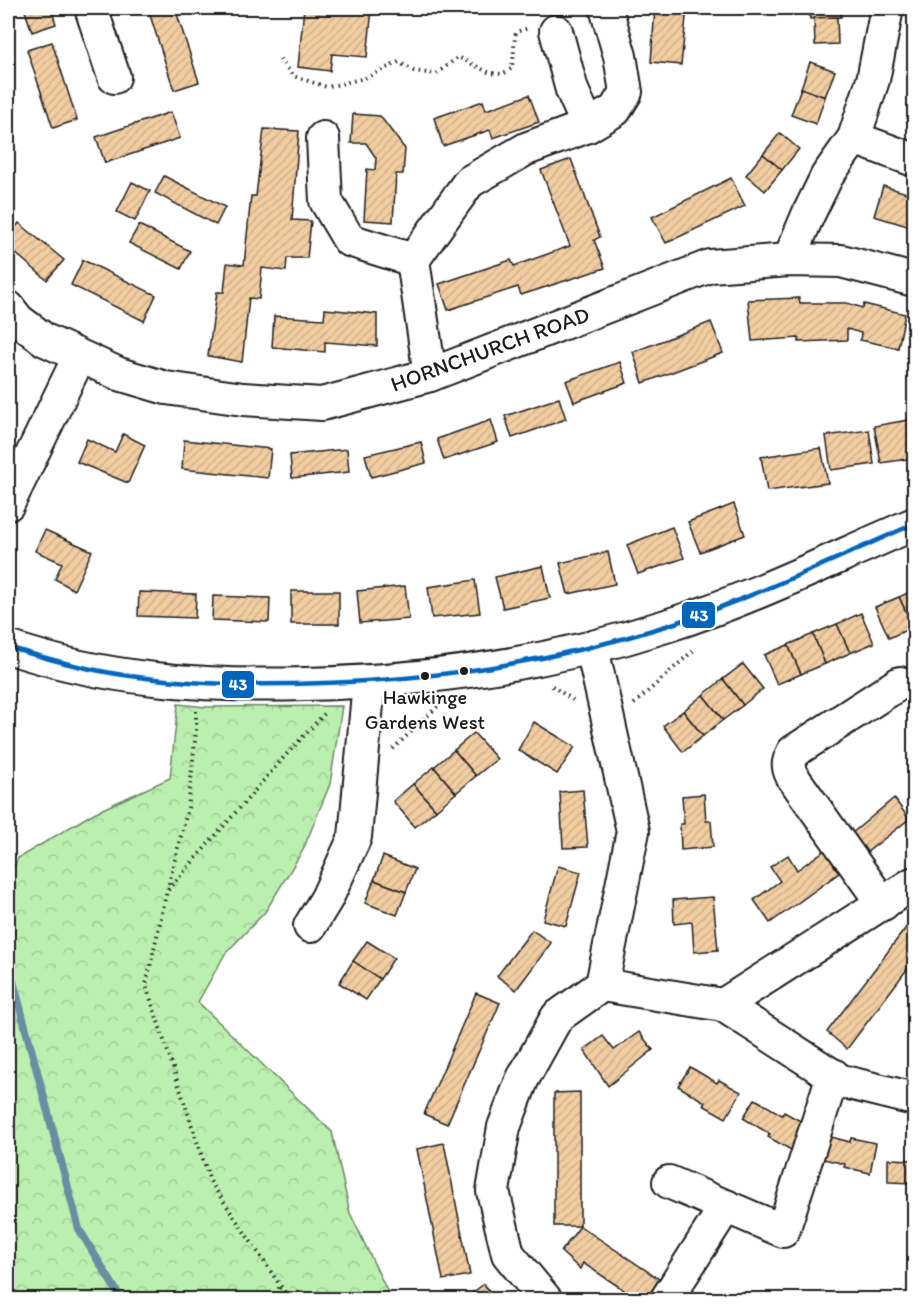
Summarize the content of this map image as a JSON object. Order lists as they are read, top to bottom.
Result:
{
  "streets": {
    "street": ["HORNCHURCH ROAD"]
  },
  "places": ["Hawkinge Gardens West"],
  "lines": ["transit line 43"]
}
